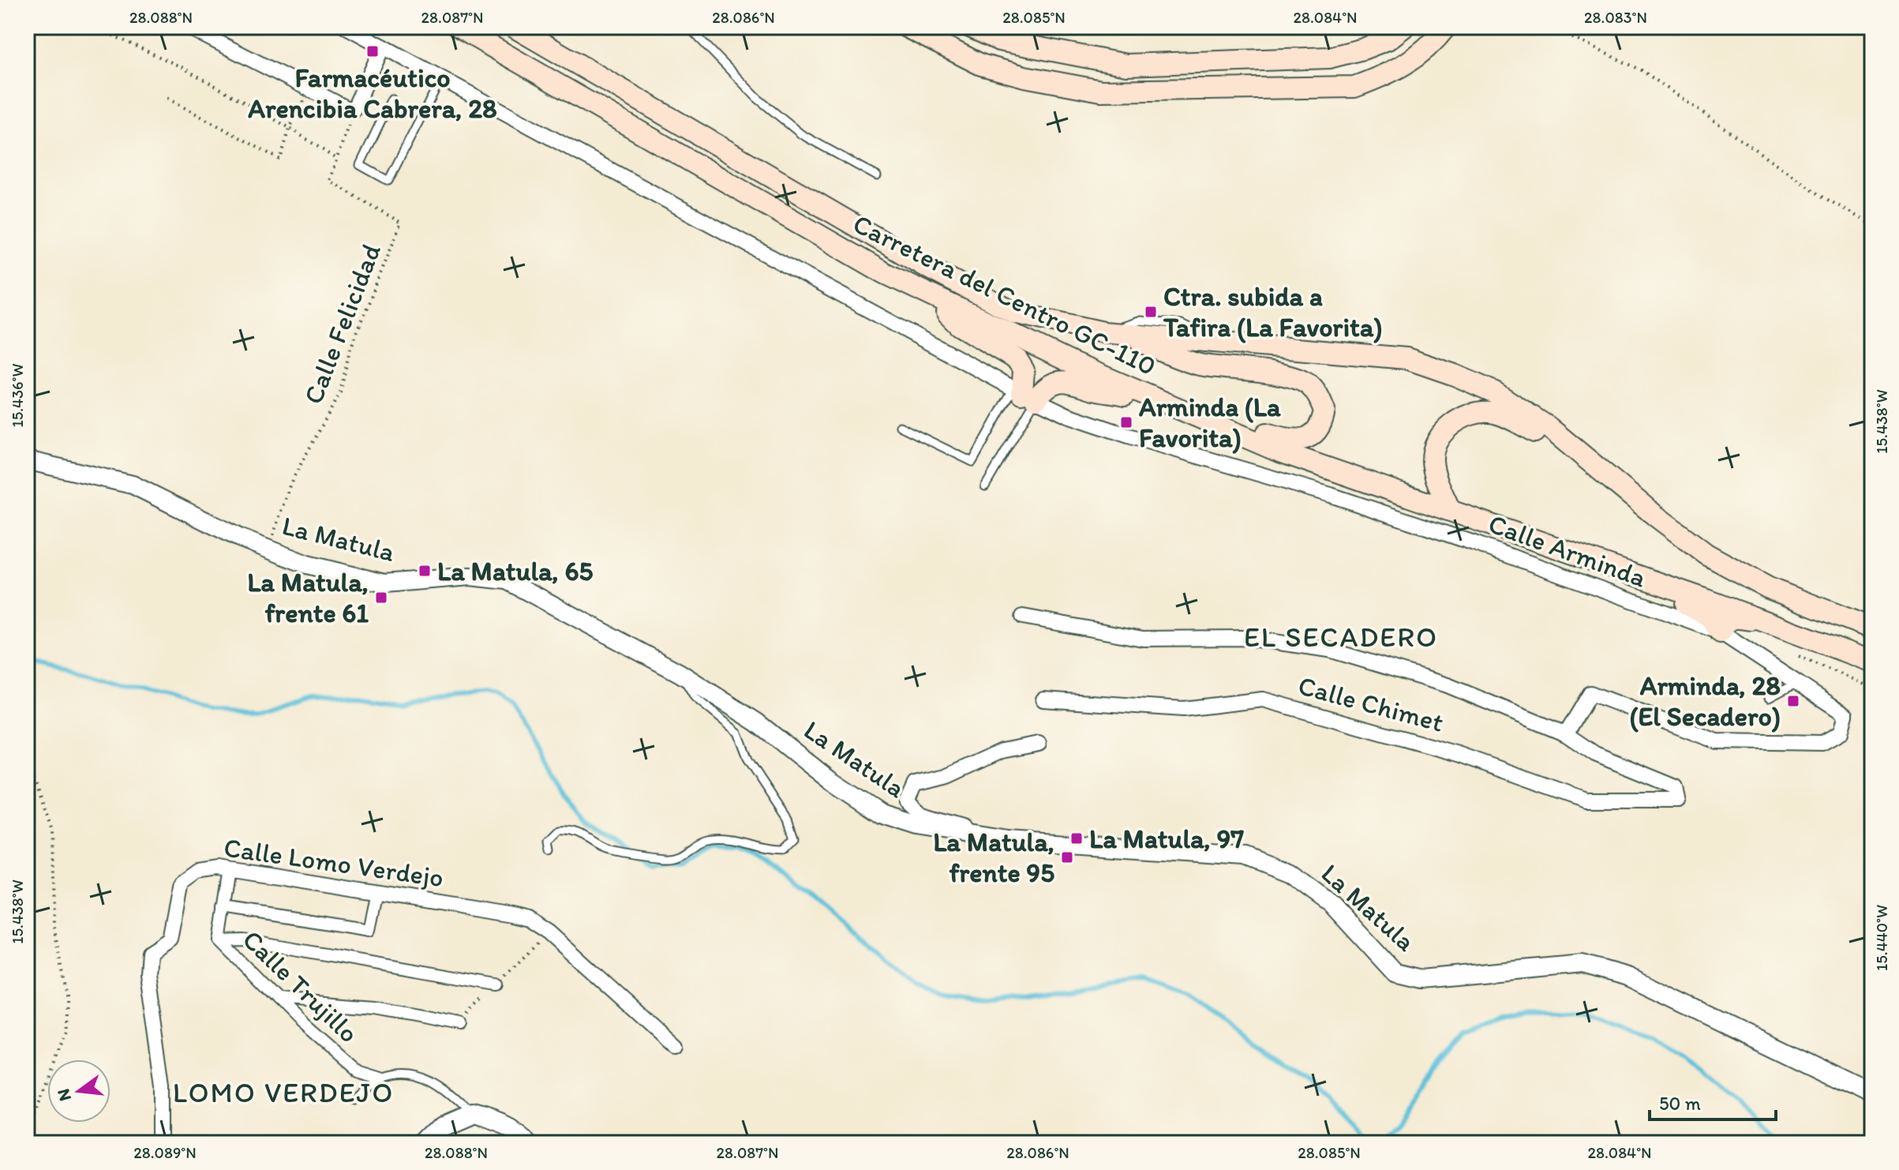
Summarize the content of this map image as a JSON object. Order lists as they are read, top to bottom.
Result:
{
  "streets": {
    "main road": ["Carretera del Centro GC-110"],
    "street": [
      "La Matula",
      "Calle Arminda",
      "Calle Chimet",
      "Calle Lomo Verdejo",
      "Calle Trujillo"
    ],
    "path": ["Calle Felicidad"]
  },
  "crossings": [
    ["Calle Felicidad", "La Matula"],
    ["Calle Arminda", "Calle Chimet"],
    ["Calle Lomo Verdejo", "Calle Trujillo"]
  ],
  "districts": ["EL SECADERO", "LOMO VERDEJO"],
  "places": {
    "transit": [
      "Farmacéutico Arencibia Cabrera, 28",
      "Ctra. subida a Tafira (La Favorita)",
      "Arminda (La Favorita)",
      "La Matula, 65",
      "La Matula, frente 61",
      "Arminda, 28 (El Secadero)",
      "La Matula, 97",
      "La Matula, frente 95"
    ]
  },
  "scale_bar": "50 m",
  "north": "left",
  "coordinates": [
    "28.088°N",
    "28.087°N",
    "28.086°N",
    "28.085°N",
    "28.084°N",
    "28.083°N",
    "15.436°W",
    "15.438°W",
    "15.440°W",
    "28.089°N"
  ]
}
